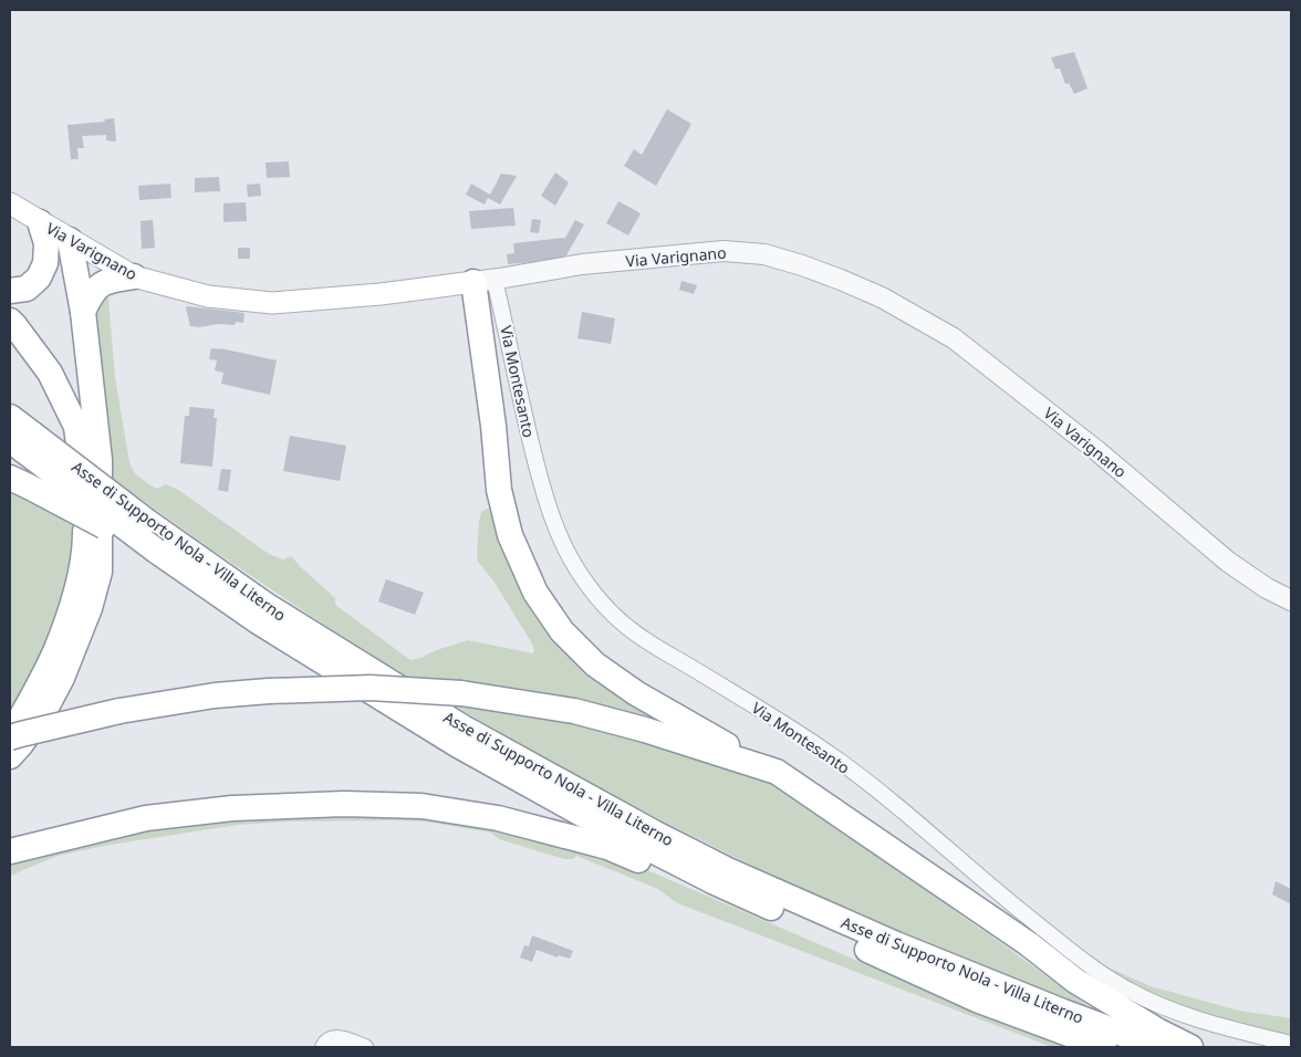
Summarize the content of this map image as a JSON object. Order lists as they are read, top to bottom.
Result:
{
  "streets": {
    "highway": ["Asse di Supporto Nola - Villa Literno"],
    "main road": ["Via Varignano"],
    "street": ["Via Montesanto"]
  },
  "crossings": [
    ["Via Varignano", "Via Montesanto"]
  ]
}
